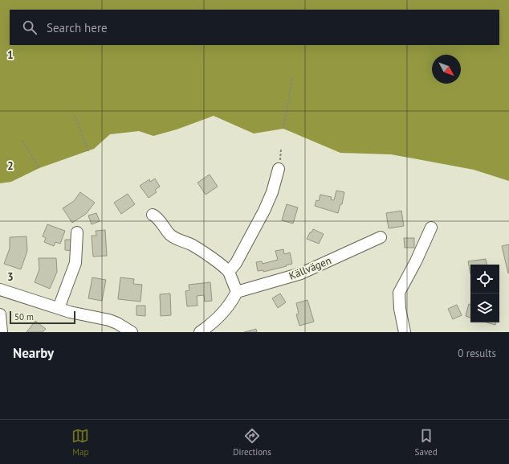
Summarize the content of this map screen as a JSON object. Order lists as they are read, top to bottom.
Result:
{
  "streets": {
    "street": ["Källvägen"]
  },
  "scale_bar": "50 m",
  "north": "bottom right",
  "page": {
    "search": "Search here",
    "scale": "50 m",
    "heading": ["Nearby", "0 results"],
    "nav": ["Map", "Directions", "Saved"]
  },
  "grid": {
    "rows": ["1", "2", "3"]
  }
}
